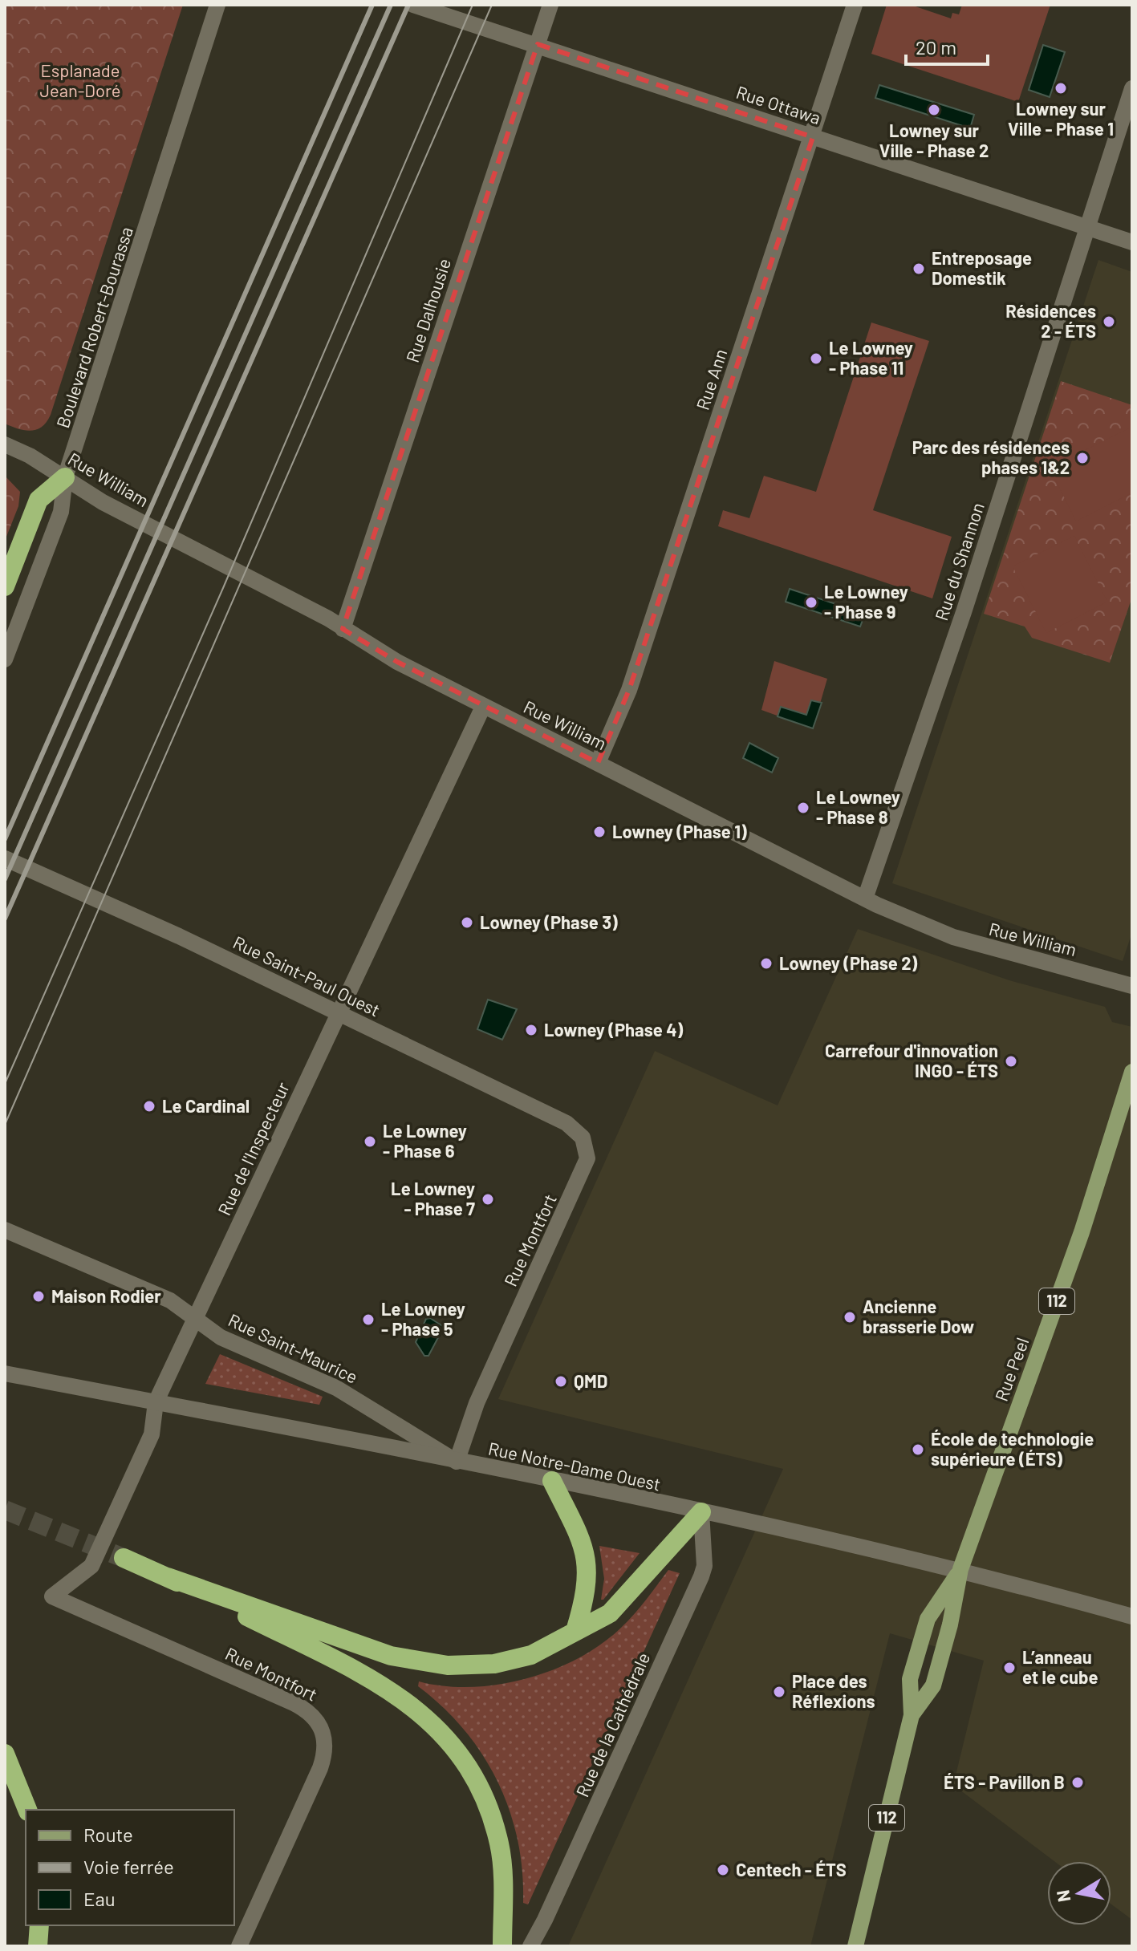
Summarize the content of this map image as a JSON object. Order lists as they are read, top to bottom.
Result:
{
  "streets": {
    "main road": ["112", "Rue Peel"],
    "street": [
      "Rue Ottawa",
      "Rue Dalhousie",
      "Boulevard Robert-Bourassa",
      "Rue Ann",
      "Rue William",
      "Rue du Shannon",
      "Rue Saint-Paul Ouest",
      "Rue de l'Inspecteur",
      "Rue Montfort",
      "Rue Saint-Maurice",
      "Rue Notre-Dame Ouest",
      "Rue de la Cathédrale"
    ]
  },
  "crossings": [
    ["Rue Ottawa", "Rue Dalhousie"],
    ["Rue Ottawa", "Rue Ann"],
    ["Rue Ottawa", "Rue du Shannon"],
    ["Rue Dalhousie", "Rue William"],
    ["Boulevard Robert-Bourassa", "Rue William"],
    ["Rue Ann", "Rue William"],
    ["Rue William", "Rue du Shannon"],
    ["Rue William", "Rue de l'Inspecteur"],
    ["Rue Saint-Paul Ouest", "Rue de l'Inspecteur"],
    ["Rue Saint-Paul Ouest", "Rue Montfort"],
    ["Rue de l'Inspecteur", "Rue Montfort"],
    ["Rue de l'Inspecteur", "Rue Saint-Maurice"],
    ["Rue de l'Inspecteur", "Rue Notre-Dame Ouest"],
    ["Rue Montfort", "Rue Saint-Maurice"],
    ["Rue Montfort", "Rue Notre-Dame Ouest"],
    ["Rue Saint-Maurice", "Rue Notre-Dame Ouest"],
    ["Rue Peel", "Rue Notre-Dame Ouest"],
    ["Rue Notre-Dame Ouest", "Rue de la Cathédrale"]
  ],
  "parks": ["Esplanade Jean-Doré"],
  "places": [
    "Lowney sur Ville - Phase 1",
    "Lowney sur Ville - Phase 2",
    "Entreposage Domestik",
    "Résidences 2 - ÉTS",
    "Le Lowney - Phase 11",
    "Parc des résidences phases 1&2",
    "Le Lowney - Phase 9",
    "Le Lowney - Phase 8",
    "Lowney (Phase 1)",
    "Lowney (Phase 3)",
    "Lowney (Phase 2)",
    "Lowney (Phase 4)",
    "Carrefour d'innovation INGO - ÉTS",
    "Le Cardinal",
    "Le Lowney - Phase 6",
    "Le Lowney - Phase 7",
    "Maison Rodier",
    "Ancienne brasserie Dow",
    "Le Lowney - Phase 5",
    "QMD",
    "École de technologie supérieure (ÉTS)",
    "L’anneau et le cube",
    "Place des Réflexions",
    "ÉTS - Pavillon B",
    "Centech - ÉTS"
  ],
  "legend": ["Route", "Voie ferrée", "Eau"],
  "scale_bar": "20 m",
  "north": "left"
}
